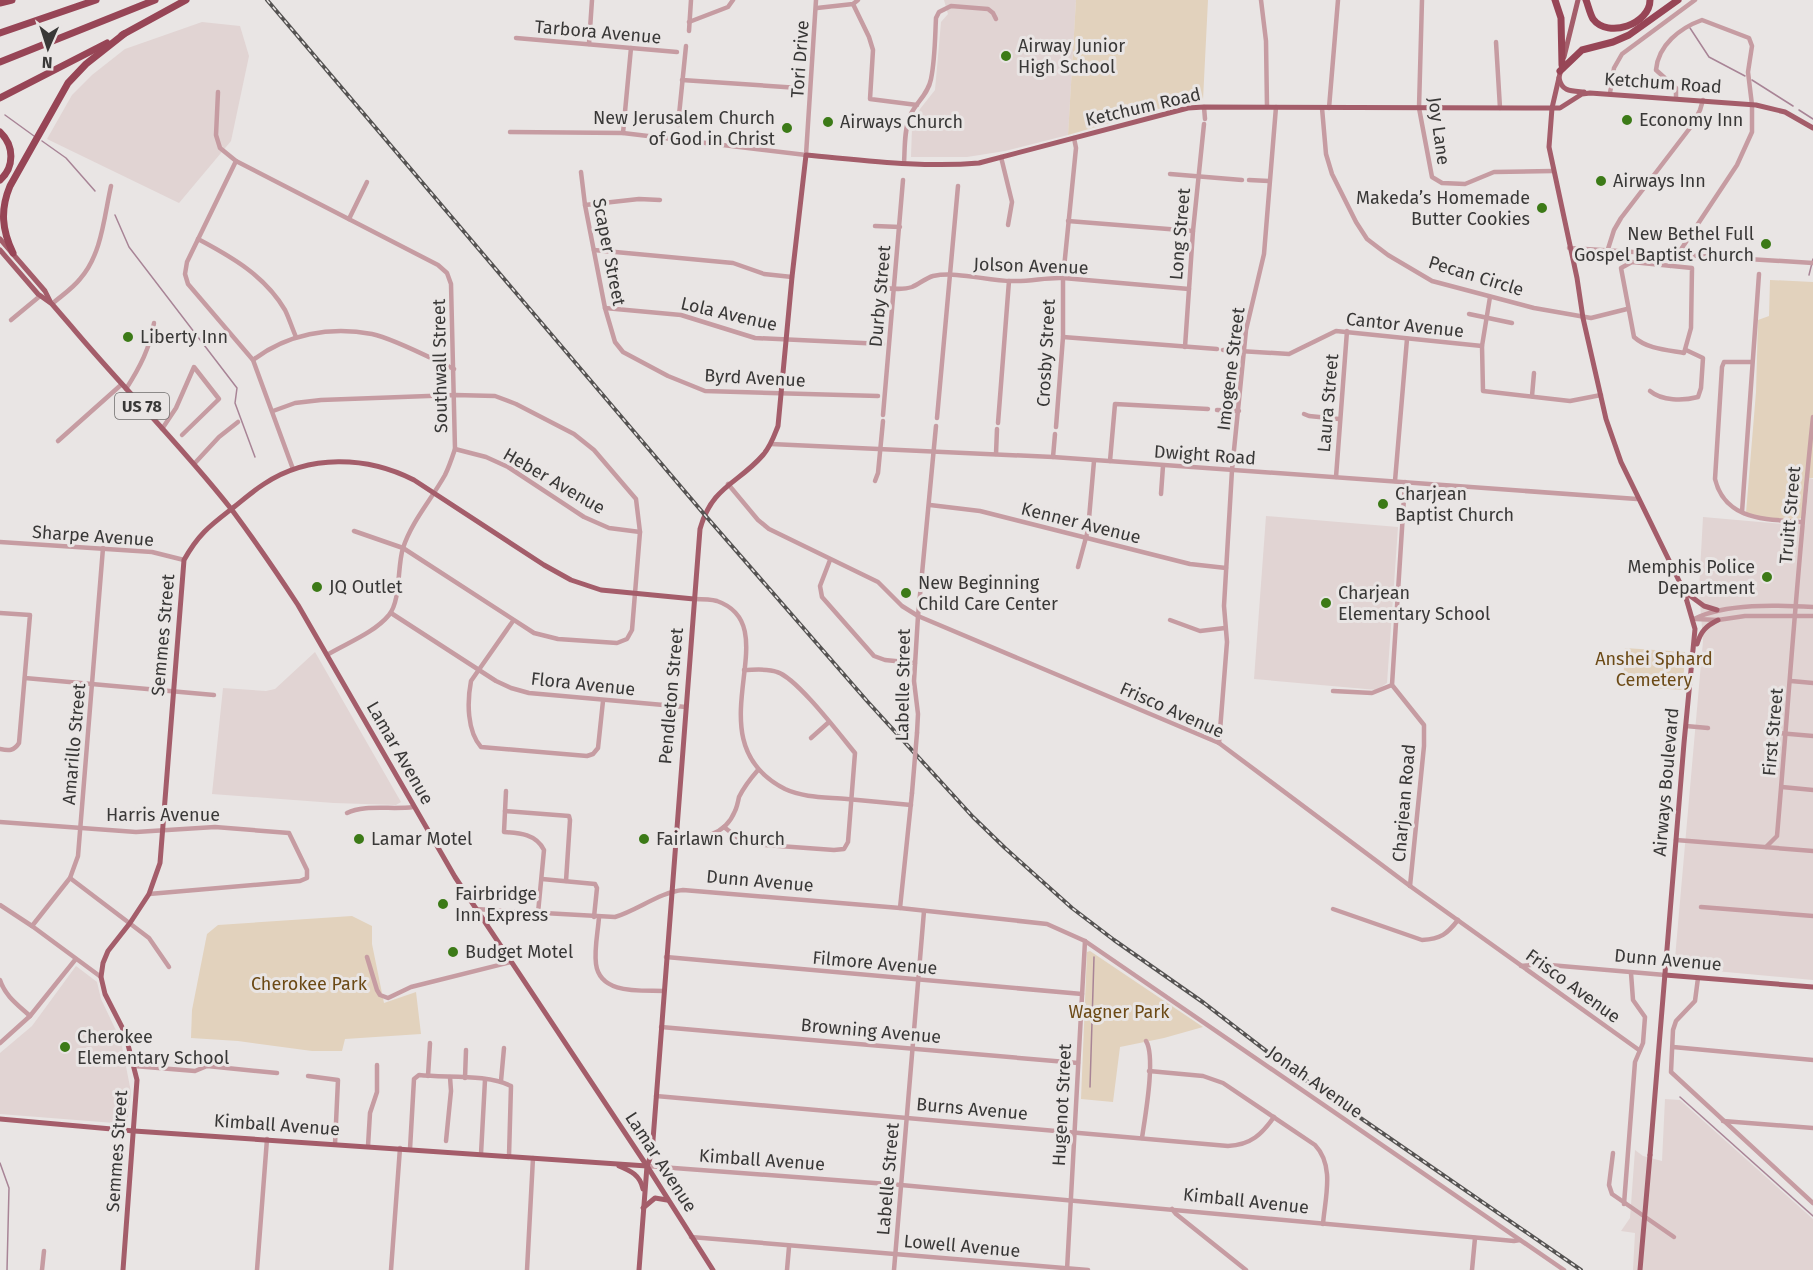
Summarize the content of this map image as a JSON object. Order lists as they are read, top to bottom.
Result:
{
  "streets": {
    "main road": [
      "Ketchum Road",
      "US 78",
      "Semmes Street",
      "Pendleton Street",
      "Lamar Avenue",
      "Airways Boulevard",
      "Dunn Avenue",
      "Kimball Avenue"
    ],
    "street": [
      "Tarbora Avenue",
      "Tori Drive",
      "Joy Lane",
      "Long Street",
      "Scaper Street",
      "Jolson Avenue",
      "Pecan Circle",
      "Durby Street",
      "Lola Avenue",
      "Cantor Avenue",
      "Crosby Street",
      "Southwall Street",
      "Imogene Street",
      "Byrd Avenue",
      "Laura Street",
      "Dwight Road",
      "Heber Avenue",
      "Truitt Street",
      "Kenner Avenue",
      "Sharpe Avenue",
      "Flora Avenue",
      "Labelle Street",
      "Frisco Avenue",
      "First Street",
      "Amarillo Street",
      "Charjean Road",
      "Harris Avenue",
      "Filmore Avenue",
      "Browning Avenue",
      "Jonah Avenue",
      "Hugenot Street",
      "Burns Avenue",
      "Lowell Avenue"
    ]
  },
  "crossings": [
    ["Tori Drive", "Ketchum Road"],
    ["Tori Drive", "Pendleton Street"],
    ["Ketchum Road", "Joy Lane"],
    ["Ketchum Road", "Long Street"],
    ["Ketchum Road", "Pecan Circle"],
    ["Ketchum Road", "Crosby Street"],
    ["Ketchum Road", "Imogene Street"],
    ["Ketchum Road", "Pendleton Street"],
    ["Ketchum Road", "Airways Boulevard"],
    ["Joy Lane", "Airways Boulevard"],
    ["Long Street", "Jolson Avenue"],
    ["Scaper Street", "Lola Avenue"],
    ["Scaper Street", "Byrd Avenue"],
    ["Jolson Avenue", "Durby Street"],
    ["Jolson Avenue", "Crosby Street"],
    ["Pecan Circle", "Airways Boulevard"],
    ["Durby Street", "Dwight Road"],
    ["Lola Avenue", "Pendleton Street"],
    ["Cantor Avenue", "Imogene Street"],
    ["Cantor Avenue", "Laura Street"],
    ["Crosby Street", "Dwight Road"],
    ["Southwall Street", "Heber Avenue"],
    ["Southwall Street", "Semmes Street"],
    ["Southwall Street", "Flora Avenue"],
    ["Imogene Street", "Dwight Road"],
    ["Imogene Street", "Kenner Avenue"],
    ["Imogene Street", "Frisco Avenue"],
    ["Byrd Avenue", "Pendleton Street"],
    ["Laura Street", "Dwight Road"],
    ["Dwight Road", "Labelle Street"],
    ["Dwight Road", "Pendleton Street"],
    ["Dwight Road", "Airways Boulevard"],
    ["Truitt Street", "First Street"],
    ["Kenner Avenue", "Labelle Street"],
    ["Sharpe Avenue", "Semmes Street"],
    ["Sharpe Avenue", "Amarillo Street"],
    ["Semmes Street", "Pendleton Street"],
    ["Semmes Street", "Lamar Avenue"],
    ["Semmes Street", "Harris Avenue"],
    ["Semmes Street", "Kimball Avenue"],
    ["Flora Avenue", "Pendleton Street"],
    ["Labelle Street", "Frisco Avenue"],
    ["Labelle Street", "Dunn Avenue"],
    ["Labelle Street", "Filmore Avenue"],
    ["Labelle Street", "Browning Avenue"],
    ["Labelle Street", "Burns Avenue"],
    ["Labelle Street", "Kimball Avenue"],
    ["Labelle Street", "Lowell Avenue"],
    ["Pendleton Street", "Frisco Avenue"],
    ["Pendleton Street", "Lamar Avenue"],
    ["Pendleton Street", "Dunn Avenue"],
    ["Pendleton Street", "Filmore Avenue"],
    ["Pendleton Street", "Browning Avenue"],
    ["Pendleton Street", "Burns Avenue"],
    ["Pendleton Street", "Kimball Avenue"],
    ["Frisco Avenue", "Charjean Road"],
    ["Frisco Avenue", "Dunn Avenue"],
    ["Amarillo Street", "Harris Avenue"],
    ["Lamar Avenue", "Dunn Avenue"],
    ["Lamar Avenue", "Kimball Avenue"],
    ["Lamar Avenue", "Lowell Avenue"],
    ["Airways Boulevard", "Dunn Avenue"],
    ["Dunn Avenue", "Jonah Avenue"],
    ["Filmore Avenue", "Hugenot Street"],
    ["Browning Avenue", "Hugenot Street"],
    ["Jonah Avenue", "Hugenot Street"],
    ["Jonah Avenue", "Kimball Avenue"],
    ["Hugenot Street", "Burns Avenue"],
    ["Hugenot Street", "Kimball Avenue"],
    ["Hugenot Street", "Lowell Avenue"]
  ],
  "parks": ["Anshei Sphard Cemetery", "Cherokee Park", "Wagner Park"],
  "places": [
    "Airway Junior High School",
    "Economy Inn",
    "Airways Church",
    "New Jerusalem Church of God in Christ",
    "Airways Inn",
    "Makeda’s Homemade Butter Cookies",
    "New Bethel Full Gospel Baptist Church",
    "Liberty Inn",
    "Charjean Baptist Church",
    "Memphis Police Department",
    "JQ Outlet",
    "New Beginning Child Care Center",
    "Charjean Elementary School",
    "Lamar Motel",
    "Fairlawn Church",
    "Fairbridge Inn Express",
    "Budget Motel",
    "Cherokee Elementary School"
  ],
  "north": "bottom"
}
